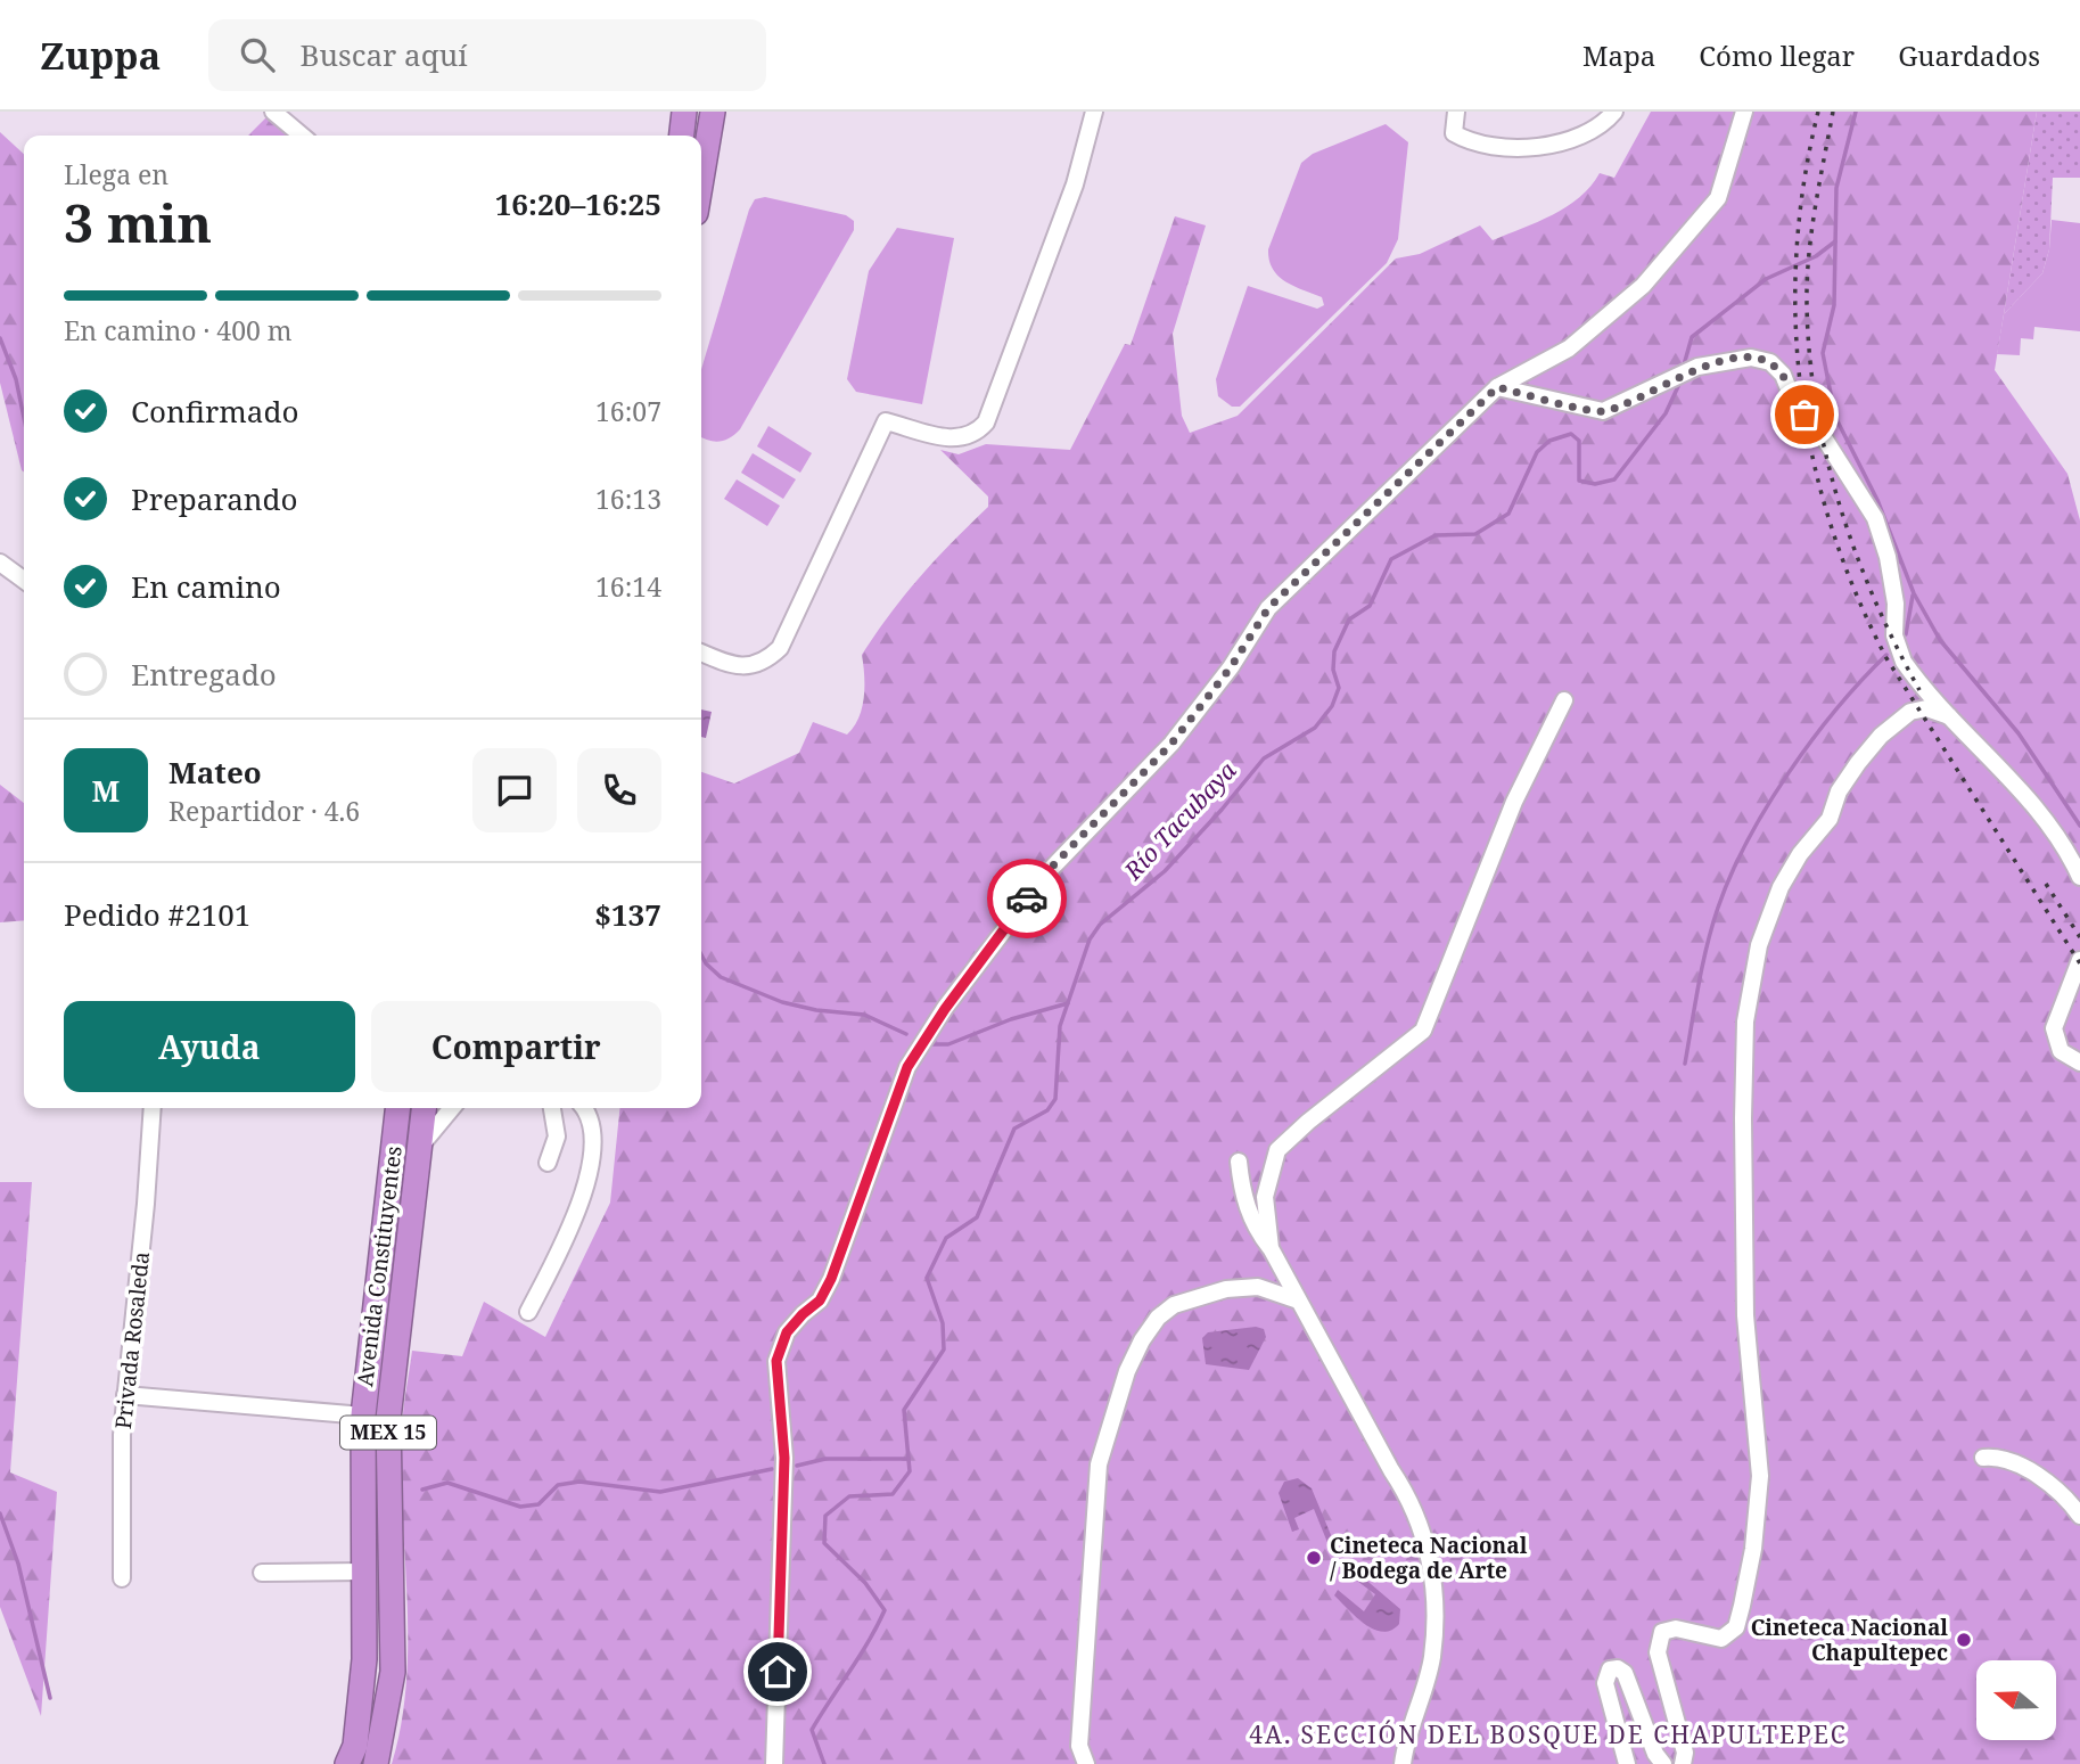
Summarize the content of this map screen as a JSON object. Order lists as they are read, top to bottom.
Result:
{
  "streets": {
    "highway": ["Avenida Constituyentes", "MEX 15"],
    "street": ["Privada Rosaleda"]
  },
  "districts": ["4A. SECCIÓN DEL BOSQUE DE CHAPULTEPEC"],
  "water": ["Río Tacubaya"],
  "places": ["Cineteca Nacional / Bodega de Arte", "Cineteca Nacional Chapultepec"],
  "north": "left",
  "page": {
    "header": "Zuppa",
    "search": "Buscar aquí",
    "nav": ["Mapa", "Cómo llegar", "Guardados"],
    "heading": ["3 min", "Llega en", "16:20–16:25"],
    "panel": [
      "Mateo",
      "Repartidor · 4.6",
      "Pedido #2101",
      "$137"
    ],
    "bar": "En camino · 400 m",
    "list": [
      ["Confirmado", "16:07"],
      ["Preparando", "16:13"],
      ["En camino", "16:14"],
      "Entregado"
    ],
    "round": "M",
    "buttons": ["Ayuda", "Compartir"]
  }
}
